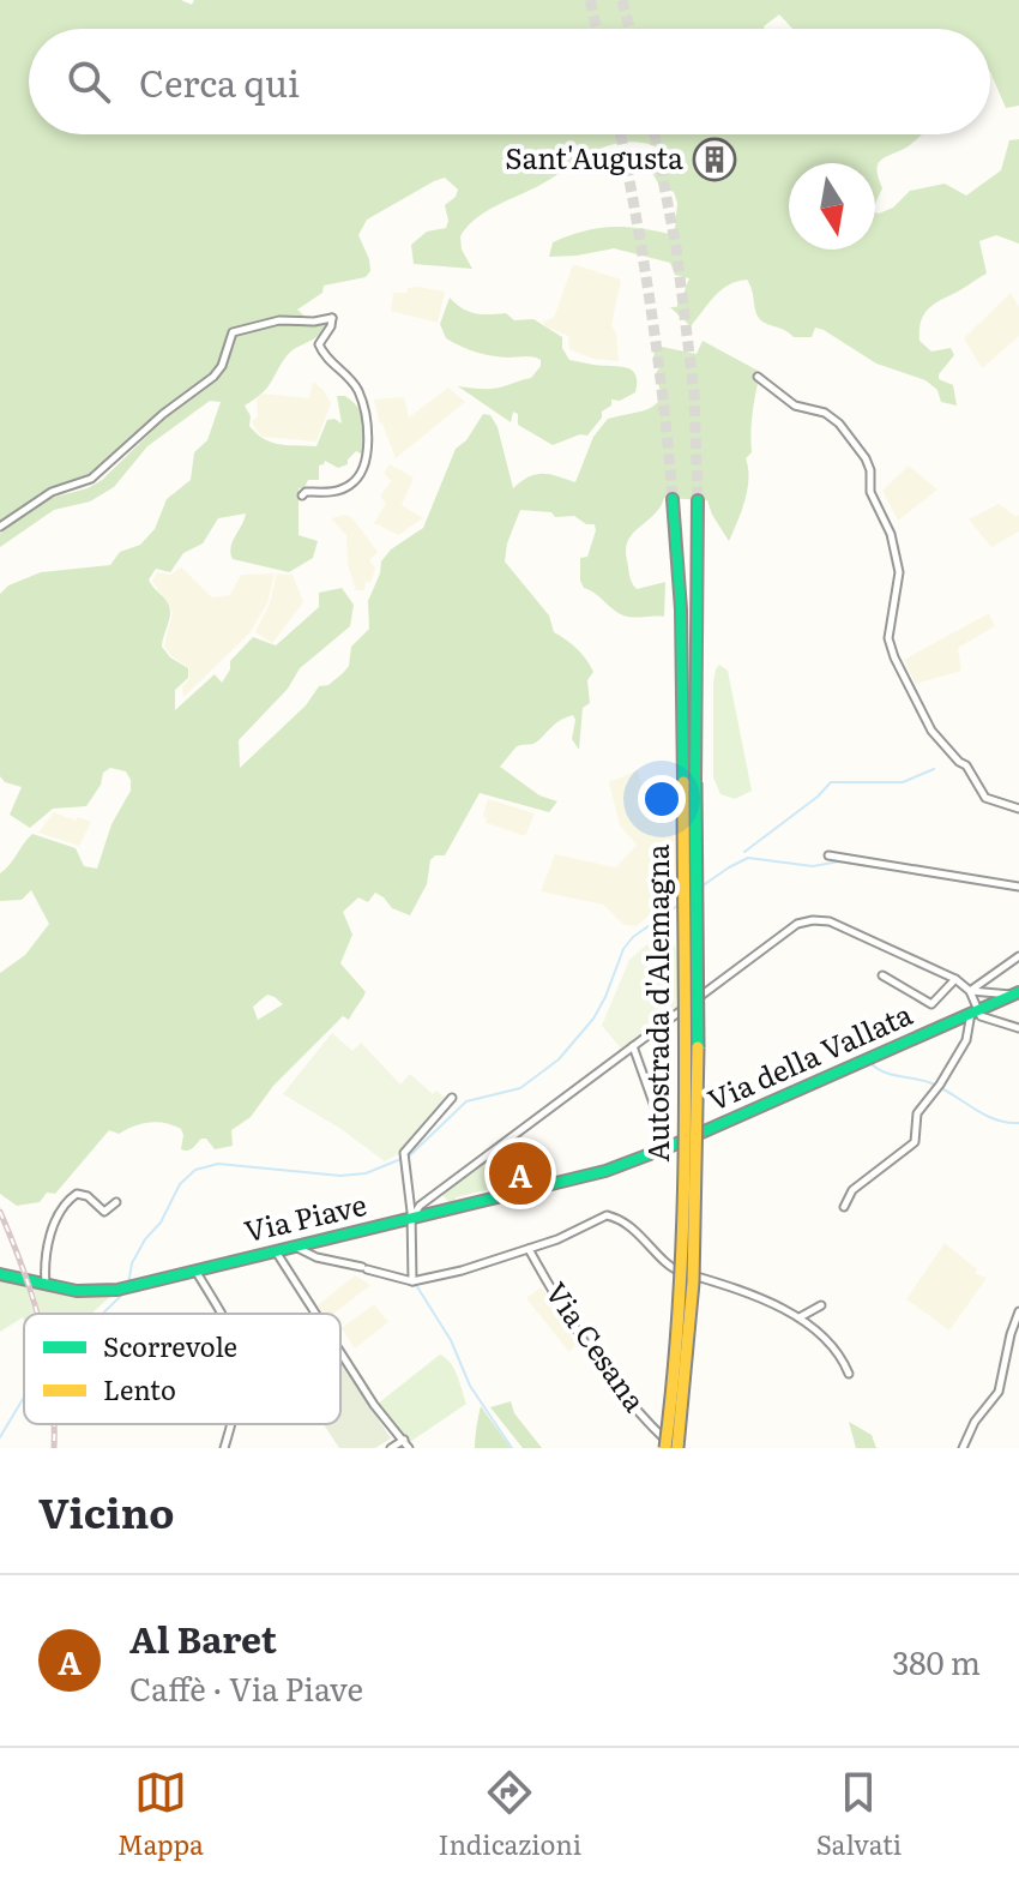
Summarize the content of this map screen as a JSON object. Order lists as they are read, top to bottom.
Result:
{
  "streets": {
    "main road": ["Autostrada d'Alemagna", "Via della Vallata", "Via Piave"],
    "street": ["Via Cesana"]
  },
  "crossings": [
    ["Autostrada d'Alemagna", "Via Cesana"],
    ["Via della Vallata", "Via Piave"]
  ],
  "places": {
    "building": ["Sant'Augusta"]
  },
  "legend": ["Scorrevole", "Lento"],
  "north": "bottom",
  "page": {
    "search": "Cerca qui",
    "pins": "A",
    "heading": "Vicino",
    "list": [
      {
        "mark": "A",
        "name": "Al Baret",
        "note": "Caffè · Via Piave",
        "value": "380 m"
      }
    ],
    "nav": ["Mappa", "Indicazioni", "Salvati"]
  }
}
